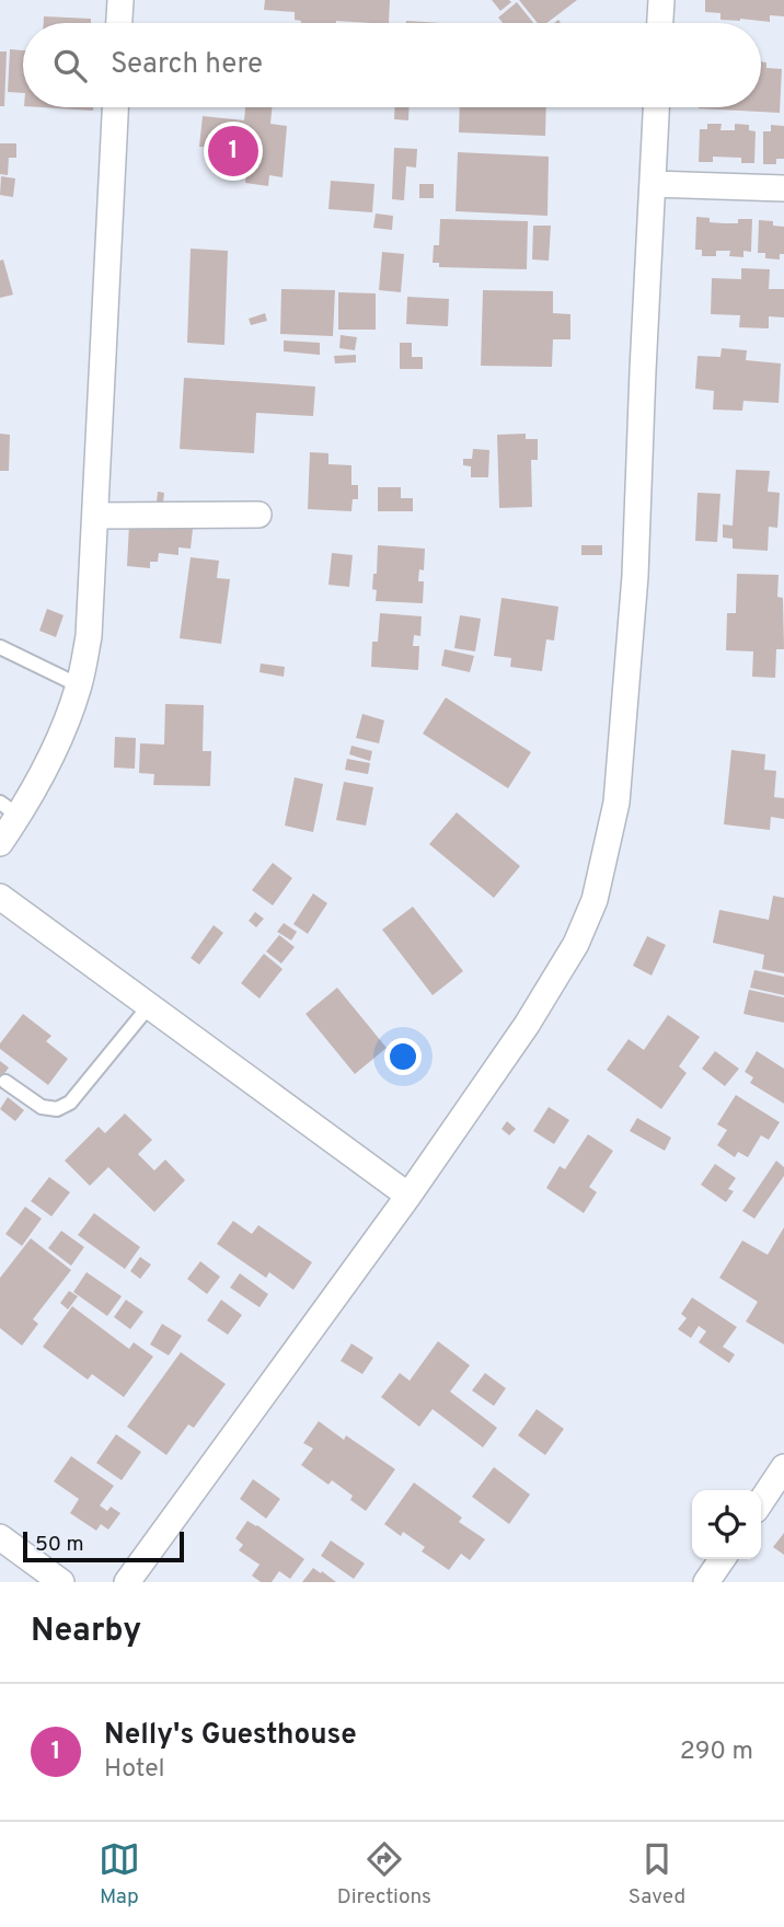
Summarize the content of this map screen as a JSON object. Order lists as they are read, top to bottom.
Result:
{
  "scale_bar": "50 m",
  "page": {
    "search": "Search here",
    "pins": "1",
    "scale": "50 m",
    "heading": "Nearby",
    "list": [
      {
        "mark": "1",
        "name": "Nelly's Guesthouse",
        "note": "Hotel",
        "value": "290 m"
      }
    ],
    "nav": ["Map", "Directions", "Saved"]
  }
}
